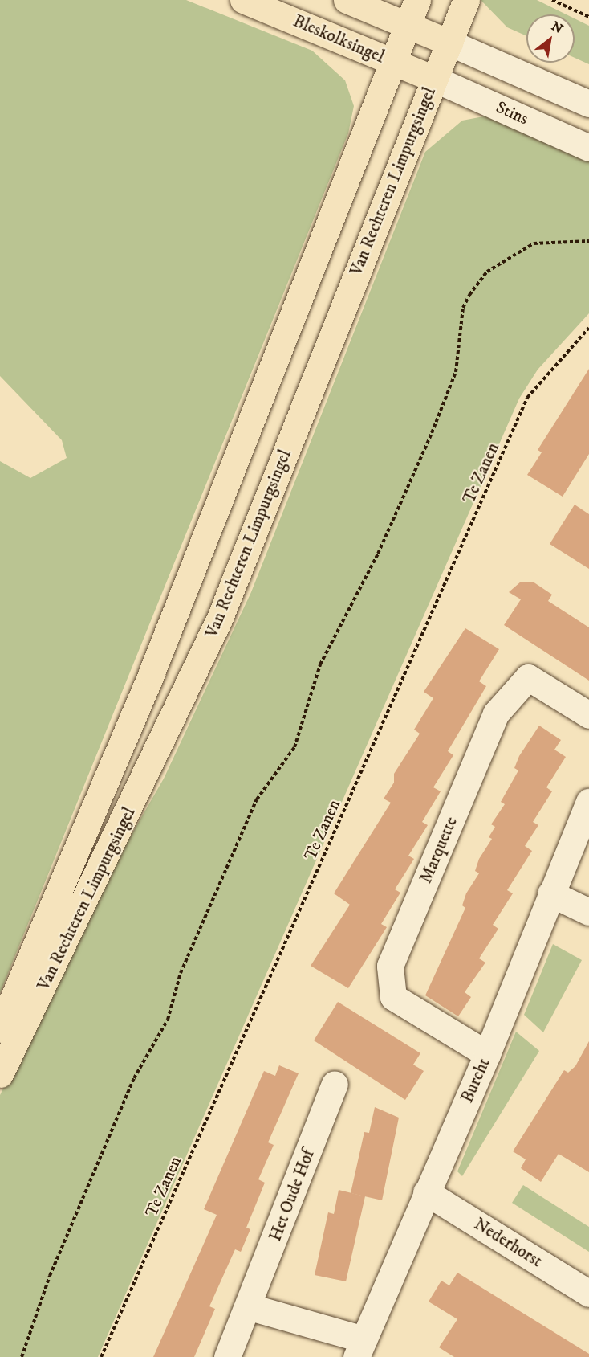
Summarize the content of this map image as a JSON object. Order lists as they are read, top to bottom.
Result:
{
  "streets": {
    "main road": ["Bleskolksingel", "Van Rechteren Limpurgsingel"],
    "street": [
      "Stins",
      "Marquette",
      "Burcht",
      "Het Oude Hof",
      "Nederhorst"
    ],
    "path": ["Te Zanen"]
  },
  "crossings": [
    ["Bleskolksingel", "Stins"],
    ["Bleskolksingel", "Van Rechteren Limpurgsingel"],
    ["Stins", "Van Rechteren Limpurgsingel"],
    ["Marquette", "Burcht"],
    ["Burcht", "Nederhorst"]
  ],
  "north": "top right"
}
